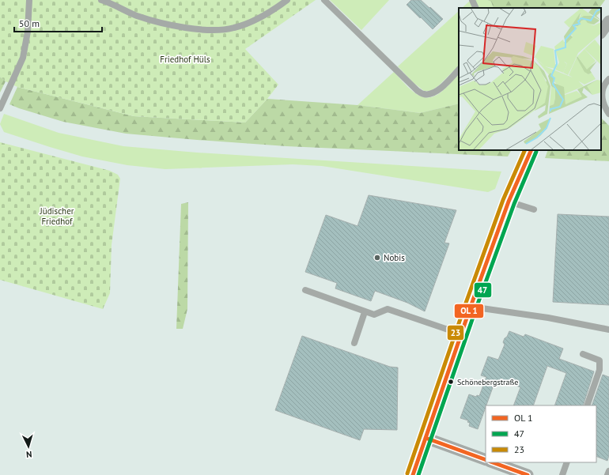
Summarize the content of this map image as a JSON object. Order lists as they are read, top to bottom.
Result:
{
  "parks": ["Friedhof Hüls", "Jüdischer Friedhof"],
  "places": ["Nobis", "Schönebergstraße"],
  "lines": ["transit line 23", "transit line 47"],
  "legend": ["OL 1", "47", "23"],
  "scale_bar": "50 m",
  "north": "bottom"
}
